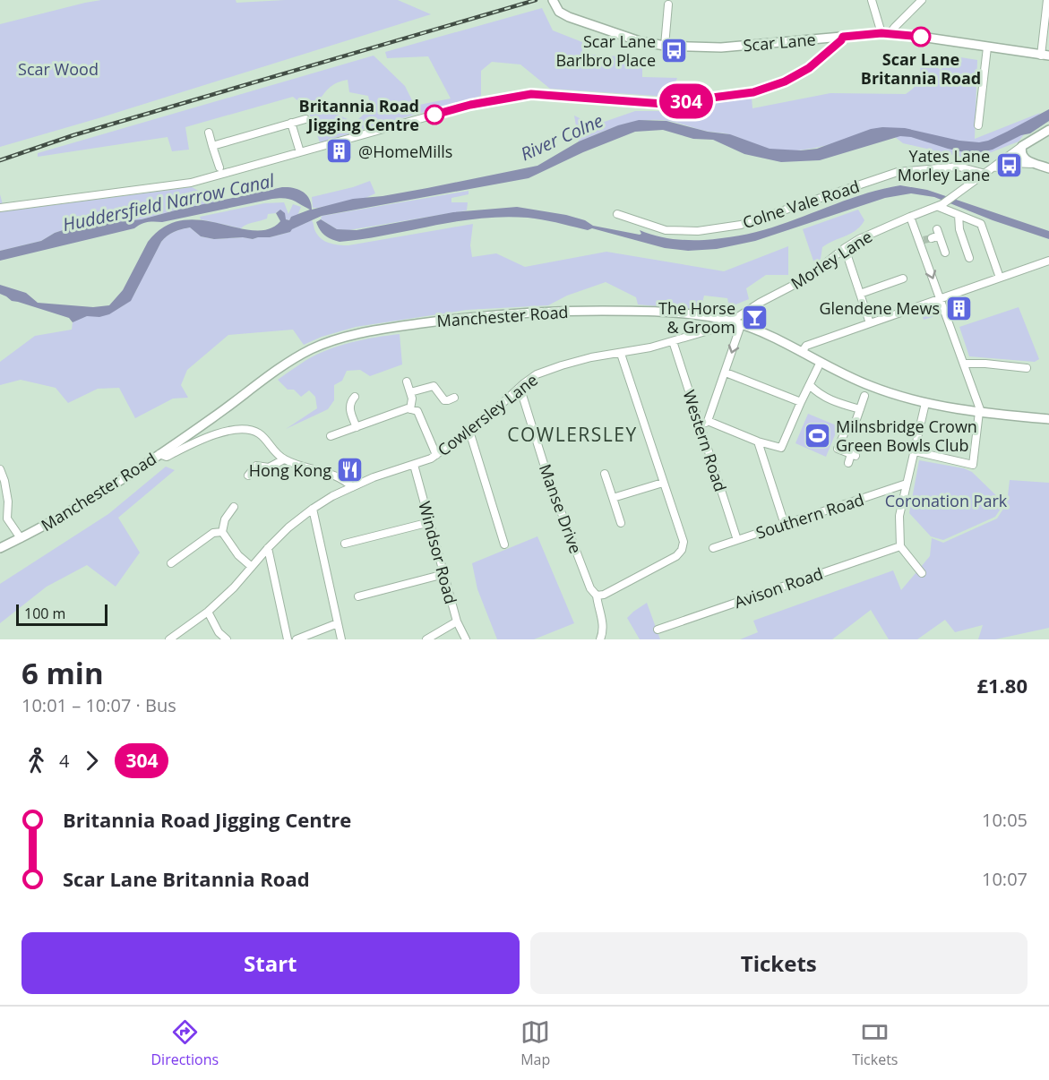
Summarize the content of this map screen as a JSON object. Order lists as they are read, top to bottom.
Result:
{
  "streets": {
    "main road": ["Scar Lane", "Morley Lane", "Manchester Road"],
    "street": [
      "Colne Vale Road",
      "Cowlersley Lane",
      "Western Road",
      "Manse Drive",
      "Southern Road",
      "Windsor Road",
      "Avison Road"
    ]
  },
  "crossings": [
    ["Colne Vale Road", "Morley Lane"],
    ["Morley Lane", "Manchester Road"],
    ["Morley Lane", "Cowlersley Lane"],
    ["Manchester Road", "Cowlersley Lane"],
    ["Cowlersley Lane", "Western Road"],
    ["Cowlersley Lane", "Manse Drive"],
    ["Cowlersley Lane", "Windsor Road"],
    ["Western Road", "Southern Road"]
  ],
  "districts": ["COWLERSLEY"],
  "water": ["River Colne", "Huddersfield Narrow Canal"],
  "parks": ["Scar Wood", "Coronation Park"],
  "places": {
    "other": ["Scar Lane Britannia Road", "Britannia Road Jigging Centre"],
    "bus stop": ["Scar Lane Barlbro Place", "Yates Lane Morley Lane"],
    "building": ["@HomeMills", "Glendene Mews"],
    "bar": ["The Horse & Groom"],
    "sports": ["Milnsbridge Crown Green Bowls Club"],
    "restaurant": ["Hong Kong"]
  },
  "lines": ["bus line 304"],
  "scale_bar": "100 m",
  "page": {
    "on_map": "304",
    "scale": "100 m",
    "heading": ["6 min", "10:01 – 10:07 · Bus", "£1.80"],
    "legs": ["4", "304"],
    "list": [
      {
        "name": "Britannia Road Jigging Centre",
        "value": "10:05"
      },
      {
        "name": "Scar Lane Britannia Road",
        "value": "10:07"
      }
    ],
    "buttons": ["Start", "Tickets"],
    "tabs": ["Directions", "Map", "Tickets"]
  }
}
